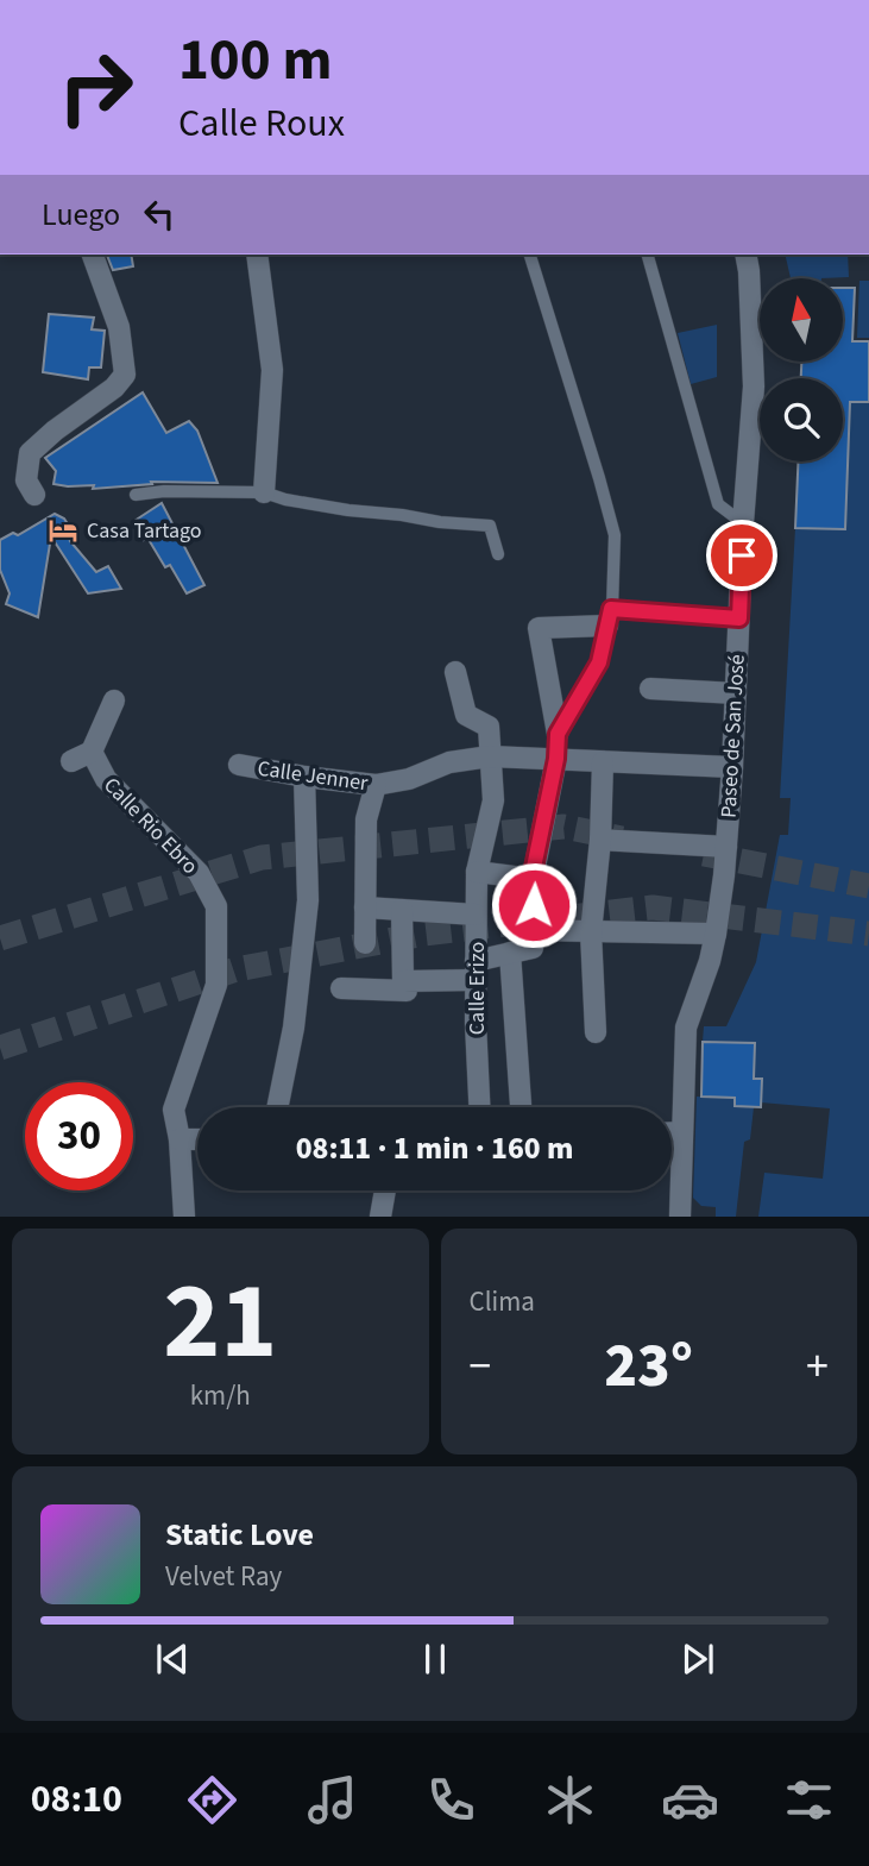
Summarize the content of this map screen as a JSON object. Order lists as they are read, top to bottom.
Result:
{
  "streets": {
    "street": [
      "Paseo de San José",
      "Calle Jenner",
      "Calle Rio Ebro",
      "Calle Erizo"
    ]
  },
  "crossings": [
    ["Paseo de San José", "Calle Jenner"],
    ["Calle Jenner", "Calle Erizo"]
  ],
  "places": {
    "hotel": ["Casa Tartago"]
  },
  "north": "top",
  "page": {
    "turn": ["100 m", "Calle Roux"],
    "then": "Luego",
    "limit": "30",
    "trip": "08:11 · 1 min · 160 m",
    "tile": [
      ["21", "km/h"],
      "Clima"
    ],
    "heat": ["−", "23°", "+"],
    "song": ["Static Love", "Velvet Ray"],
    "tabs": "08:10"
  }
}
